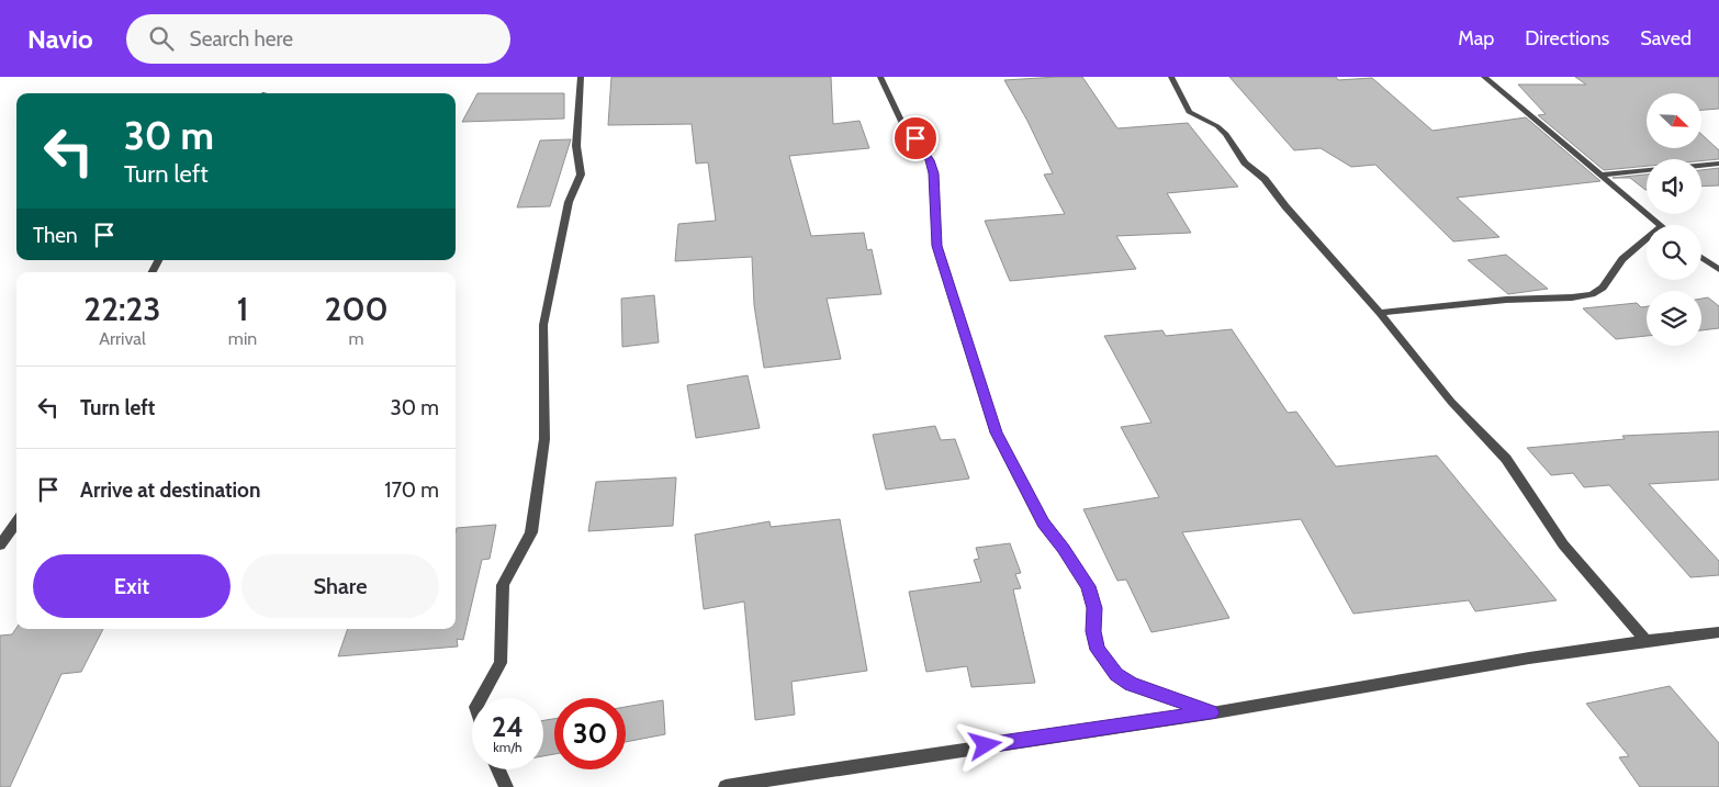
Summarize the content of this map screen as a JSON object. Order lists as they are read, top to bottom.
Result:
{
  "north": "bottom right",
  "page": {
    "header": "Navio",
    "search": "Search here",
    "nav": ["Map", "Directions", "Saved"],
    "turn": ["30 m", "Turn left"],
    "then": "Then",
    "eta": [
      "22:23",
      "Arrival",
      "1",
      "min",
      "200",
      "m"
    ],
    "list": [
      {
        "name": "Turn left",
        "value": "30 m"
      },
      {
        "name": "Arrive at destination",
        "value": "170 m"
      }
    ],
    "buttons": ["Exit", "Share"],
    "speed": "24 km/h",
    "limit": "30"
  }
}
